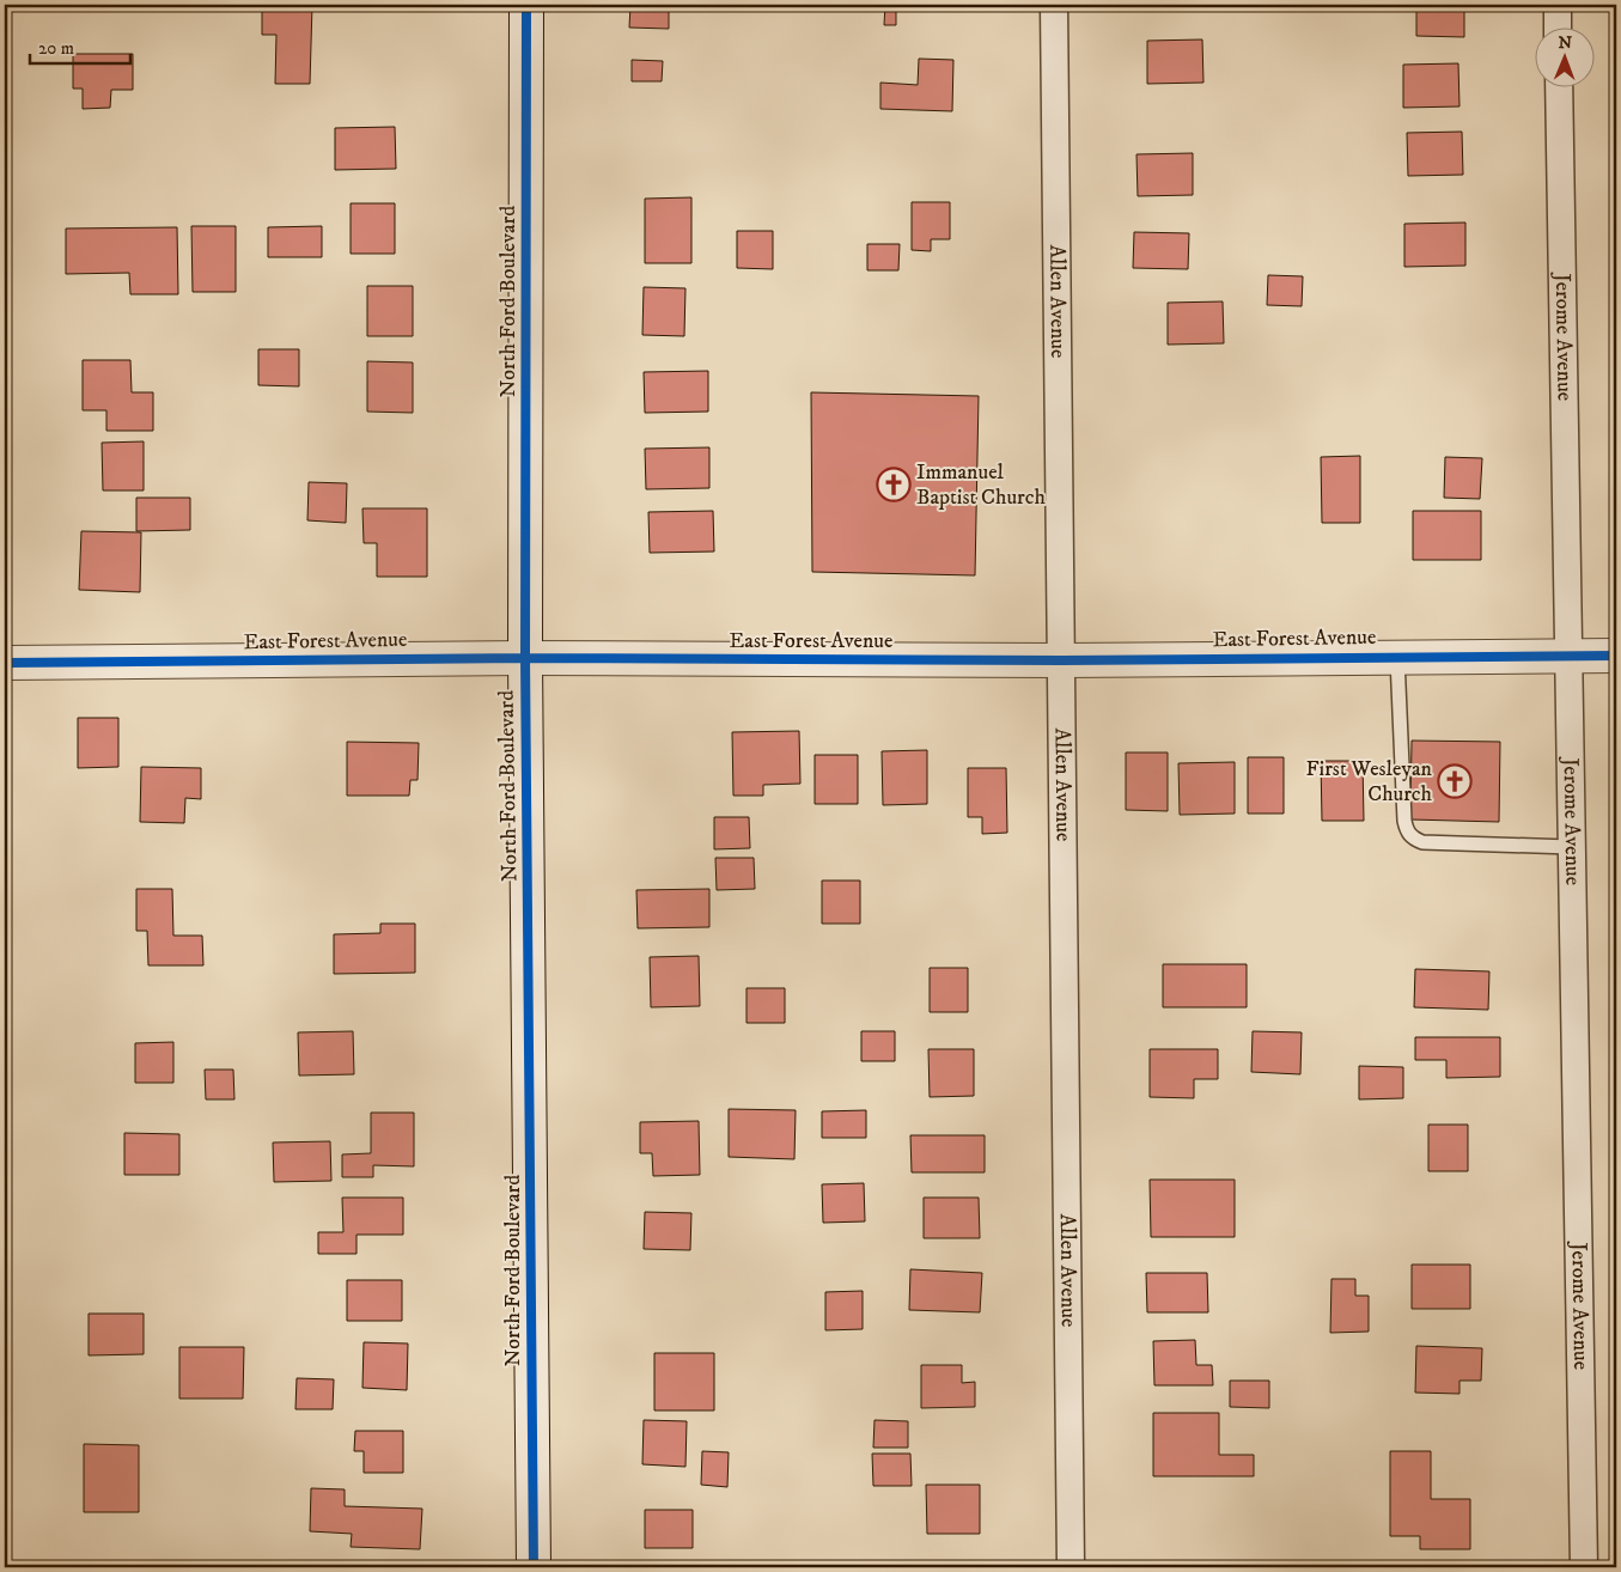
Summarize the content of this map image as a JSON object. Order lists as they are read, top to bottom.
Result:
{
  "streets": {
    "street": [
      "North Ford Boulevard",
      "Allen Avenue",
      "Jerome Avenue",
      "East Forest Avenue"
    ]
  },
  "crossings": [
    ["North Ford Boulevard", "East Forest Avenue"],
    ["Allen Avenue", "East Forest Avenue"],
    ["Jerome Avenue", "East Forest Avenue"]
  ],
  "places": {
    "church": ["Immanuel Baptist Church", "First Wesleyan Church"]
  },
  "scale_bar": "20 m",
  "north": "top"
}
